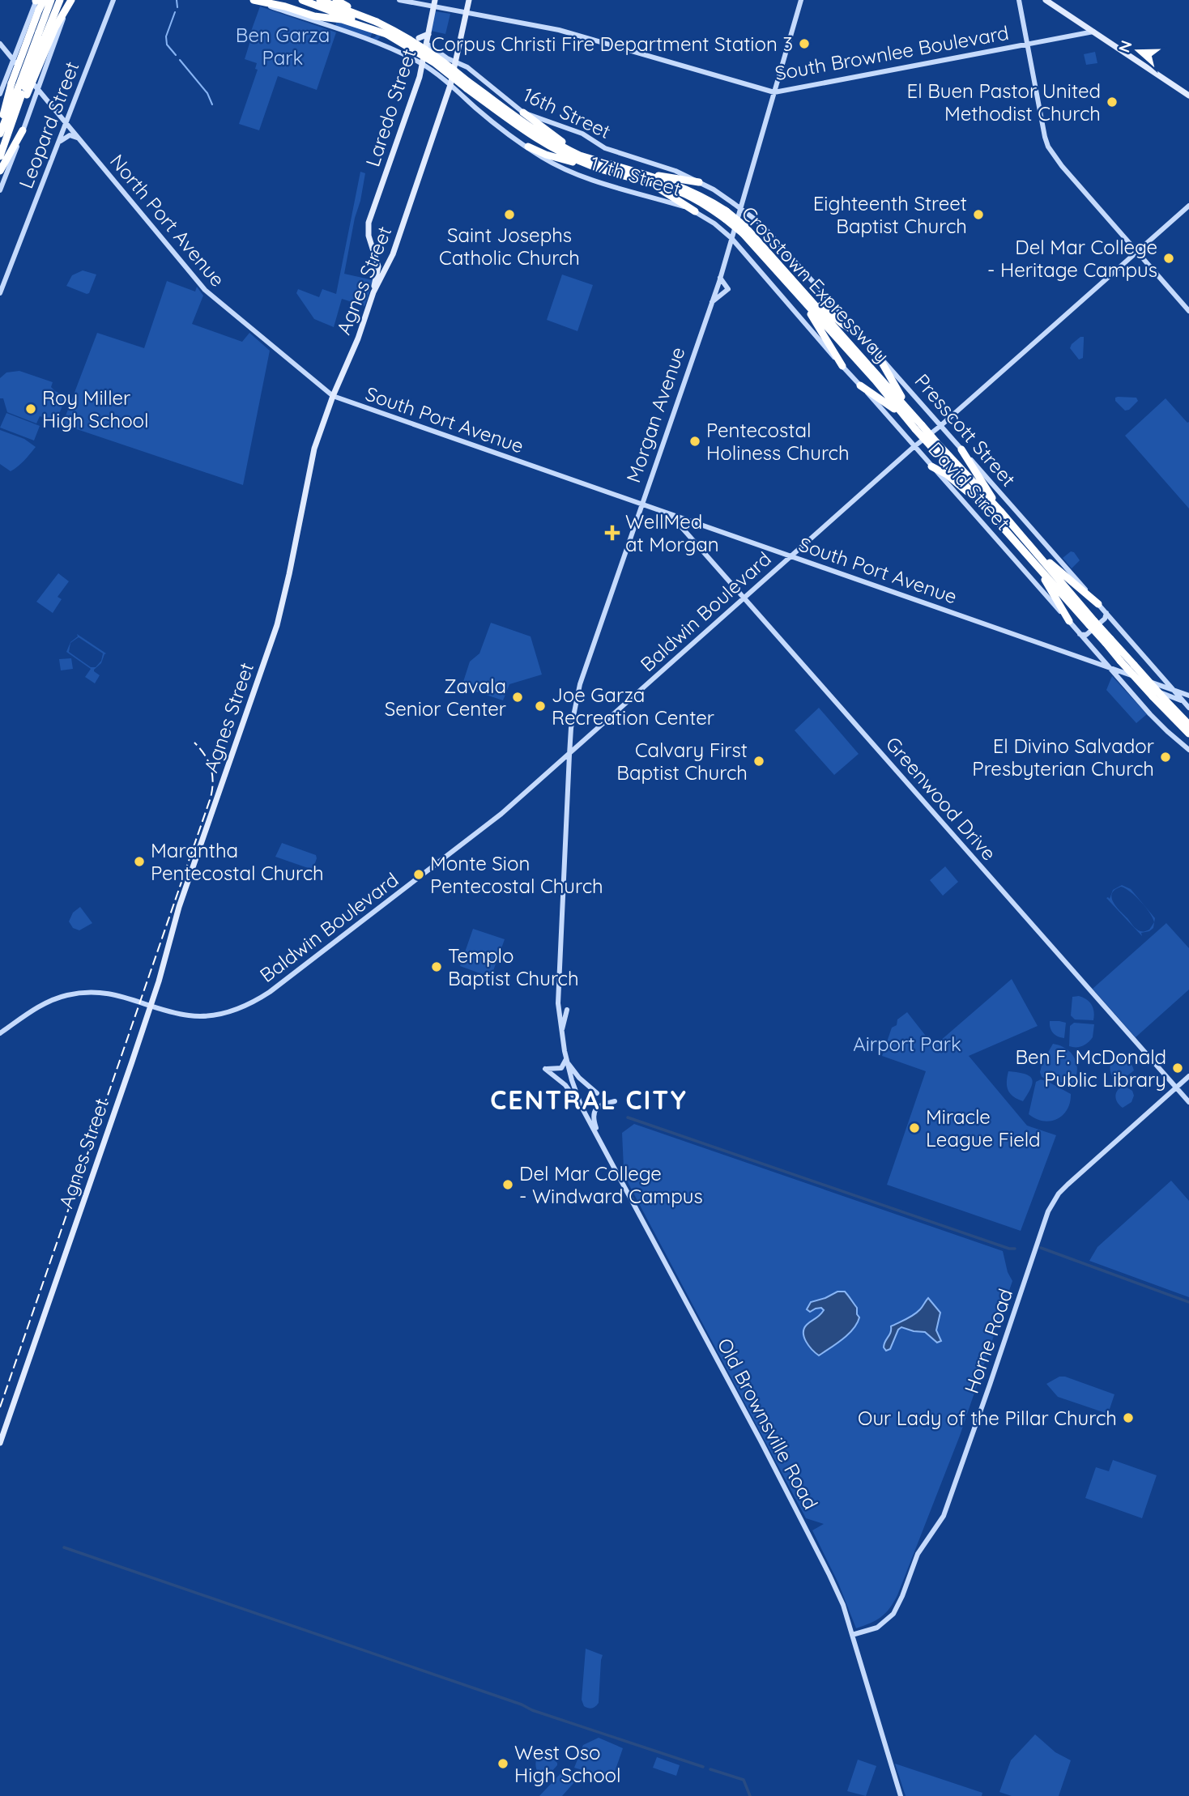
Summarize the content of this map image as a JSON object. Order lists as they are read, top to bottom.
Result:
{
  "streets": {
    "highway": ["Crosstown Expressway"],
    "main road": [
      "South Brownlee Boulevard",
      "Laredo Street",
      "16th Street",
      "Leopard Street",
      "17th Street",
      "North Port Avenue",
      "Agnes Street",
      "Morgan Avenue",
      "South Port Avenue",
      "Presscott Street",
      "David Street",
      "Baldwin Boulevard",
      "Greenwood Drive",
      "Horne Road",
      "Old Brownsville Road"
    ]
  },
  "crossings": [
    ["South Brownlee Boulevard", "Laredo Street"],
    ["South Brownlee Boulevard", "Agnes Street"],
    ["South Brownlee Boulevard", "Morgan Avenue"],
    ["Laredo Street", "Agnes Street"],
    ["Laredo Street", "Crosstown Expressway"],
    ["16th Street", "Agnes Street"],
    ["16th Street", "Presscott Street"],
    ["Leopard Street", "North Port Avenue"],
    ["17th Street", "Crosstown Expressway"],
    ["17th Street", "Morgan Avenue"],
    ["17th Street", "David Street"],
    ["North Port Avenue", "Agnes Street"],
    ["North Port Avenue", "South Port Avenue"],
    ["Agnes Street", "Crosstown Expressway"],
    ["Agnes Street", "South Port Avenue"],
    ["Agnes Street", "Baldwin Boulevard"],
    ["Morgan Avenue", "South Port Avenue"],
    ["Morgan Avenue", "Presscott Street"],
    ["Morgan Avenue", "David Street"],
    ["Morgan Avenue", "Baldwin Boulevard"],
    ["Morgan Avenue", "Old Brownsville Road"],
    ["South Port Avenue", "Presscott Street"],
    ["South Port Avenue", "David Street"],
    ["South Port Avenue", "Baldwin Boulevard"],
    ["South Port Avenue", "Greenwood Drive"],
    ["Presscott Street", "Baldwin Boulevard"],
    ["David Street", "Baldwin Boulevard"],
    ["Baldwin Boulevard", "Greenwood Drive"],
    ["Greenwood Drive", "Horne Road"],
    ["Horne Road", "Old Brownsville Road"]
  ],
  "districts": ["CENTRAL CITY"],
  "parks": ["Ben Garza Park", "Airport Park"],
  "places": {
    "other": [
      "Corpus Christi Fire Department Station 3",
      "El Buen Pastor United Methodist Church",
      "Saint Josephs Catholic Church",
      "Eighteenth Street Baptist Church",
      "Del Mar College - Heritage Campus",
      "Roy Miller High School",
      "Pentecostal Holiness Church",
      "Zavala Senior Center",
      "Joe Garza Recreation Center",
      "El Divino Salvador Presbyterian Church",
      "Calvary First Baptist Church",
      "Marantha Pentecostal Church",
      "Monte Sion Pentecostal Church",
      "Templo Baptist Church",
      "Ben F. McDonald Public Library",
      "Miracle League Field",
      "Del Mar College - Windward Campus",
      "Our Lady of the Pillar Church",
      "West Oso High School"
    ],
    "health": ["WellMed at Morgan"]
  },
  "north": "left"
}
